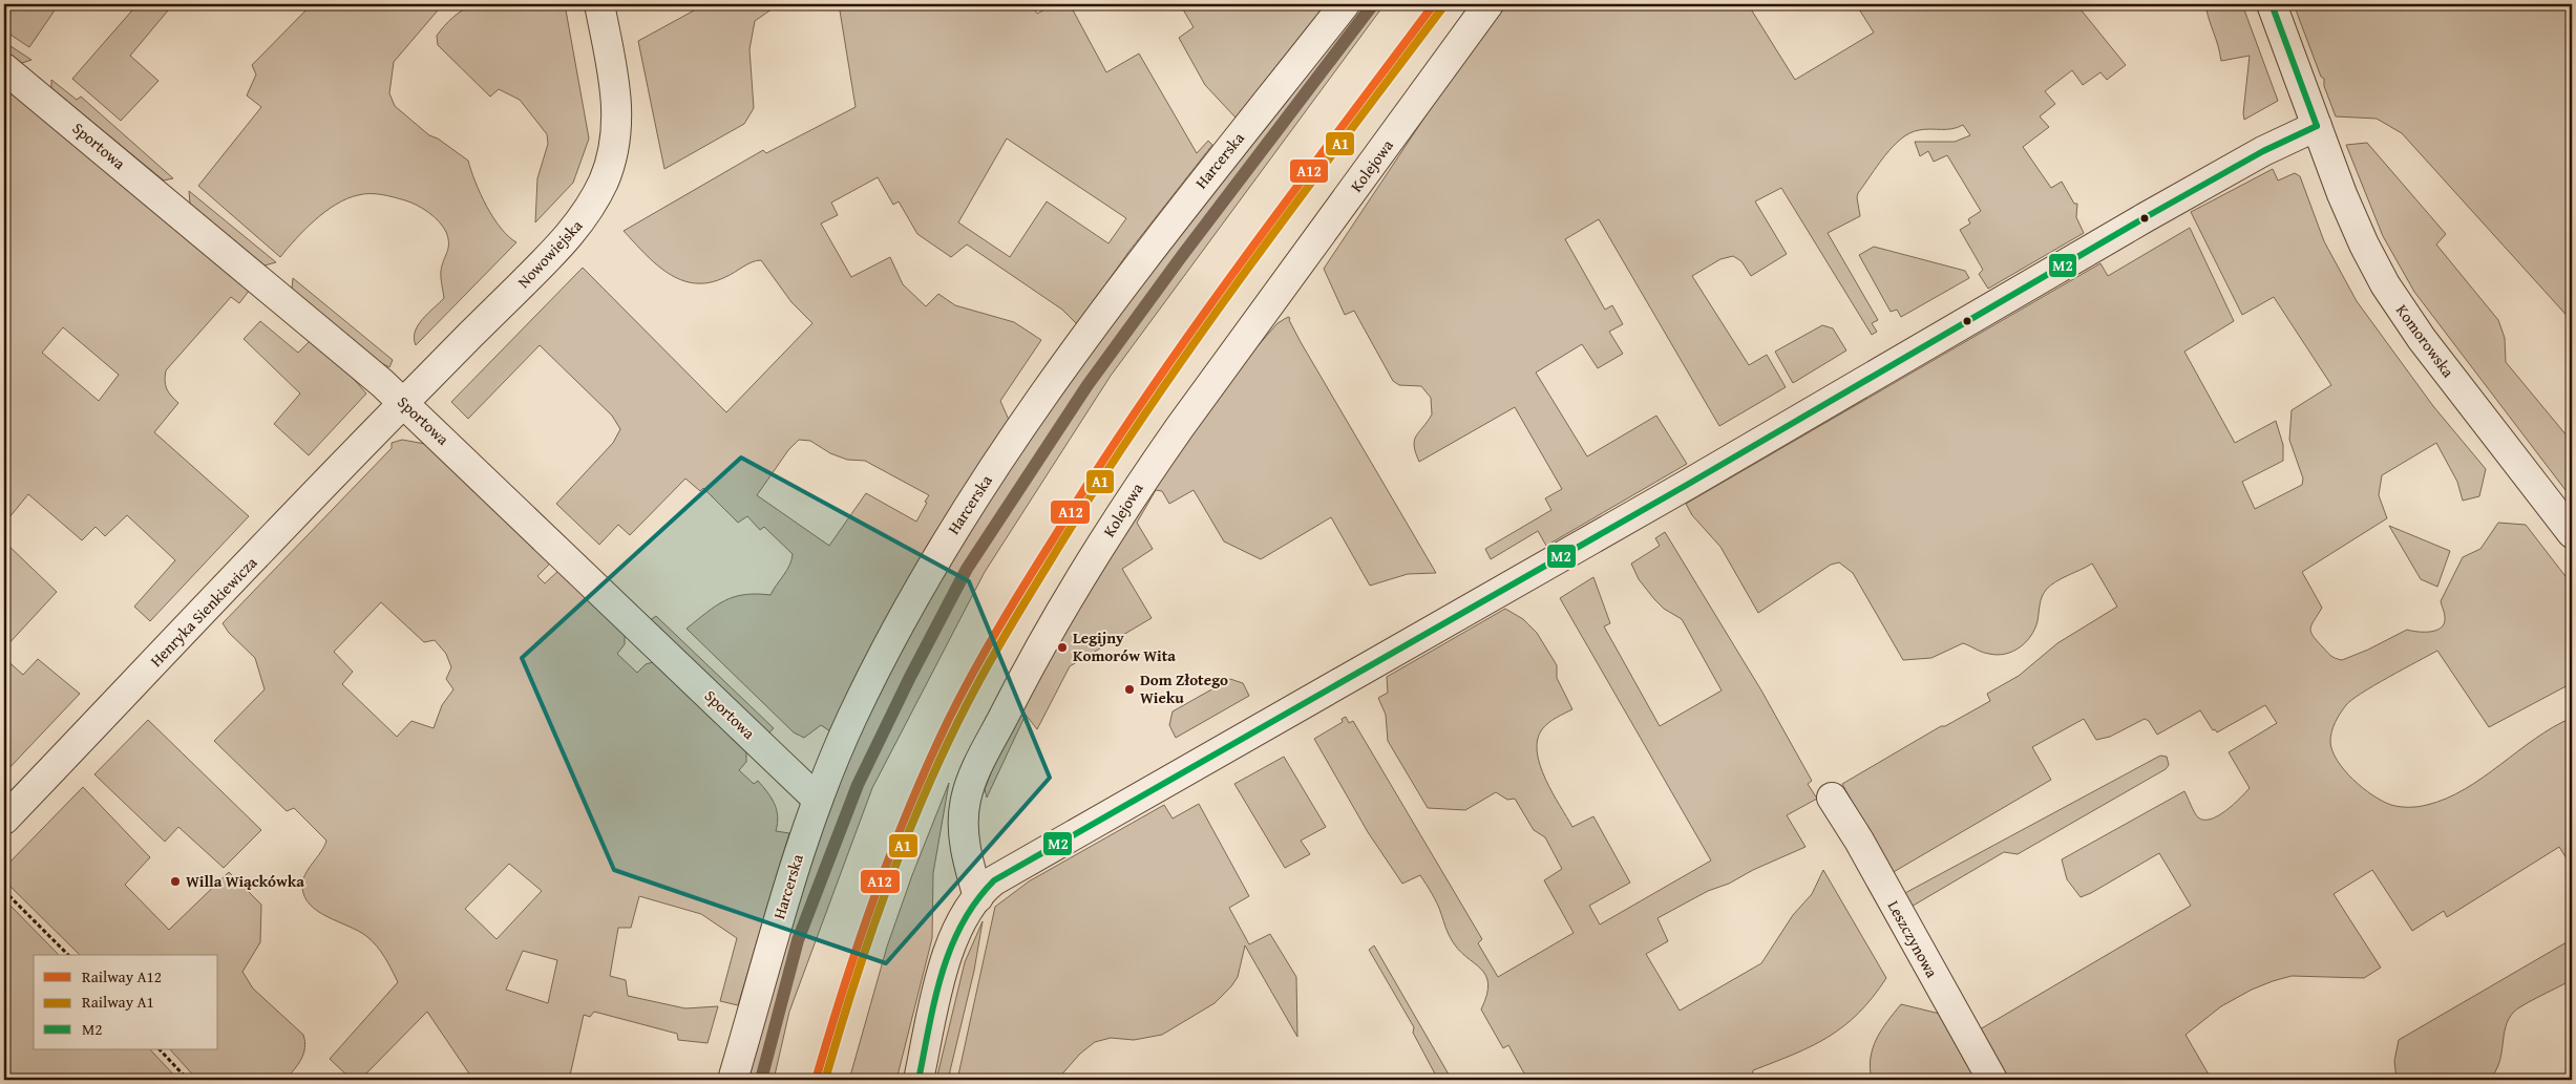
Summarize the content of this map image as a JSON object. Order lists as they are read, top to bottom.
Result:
{
  "streets": {
    "street": [
      "Sportowa",
      "Harcerska",
      "Kolejowa",
      "Nowowiejska",
      "Komorowska",
      "Henryka Sienkiewicza",
      "Leszczynowa"
    ]
  },
  "crossings": [
    ["Sportowa", "Harcerska"],
    ["Sportowa", "Nowowiejska"],
    ["Sportowa", "Henryka Sienkiewicza"],
    ["Nowowiejska", "Henryka Sienkiewicza"]
  ],
  "places": ["Legijny Komorów Wita", "Dom Złotego Wieku", "Willa Wiąckówka"],
  "lines": ["rail line A12", "transit line M2", "rail line A1"],
  "legend": ["Railway A12", "Railway A1", "M2"]
}
